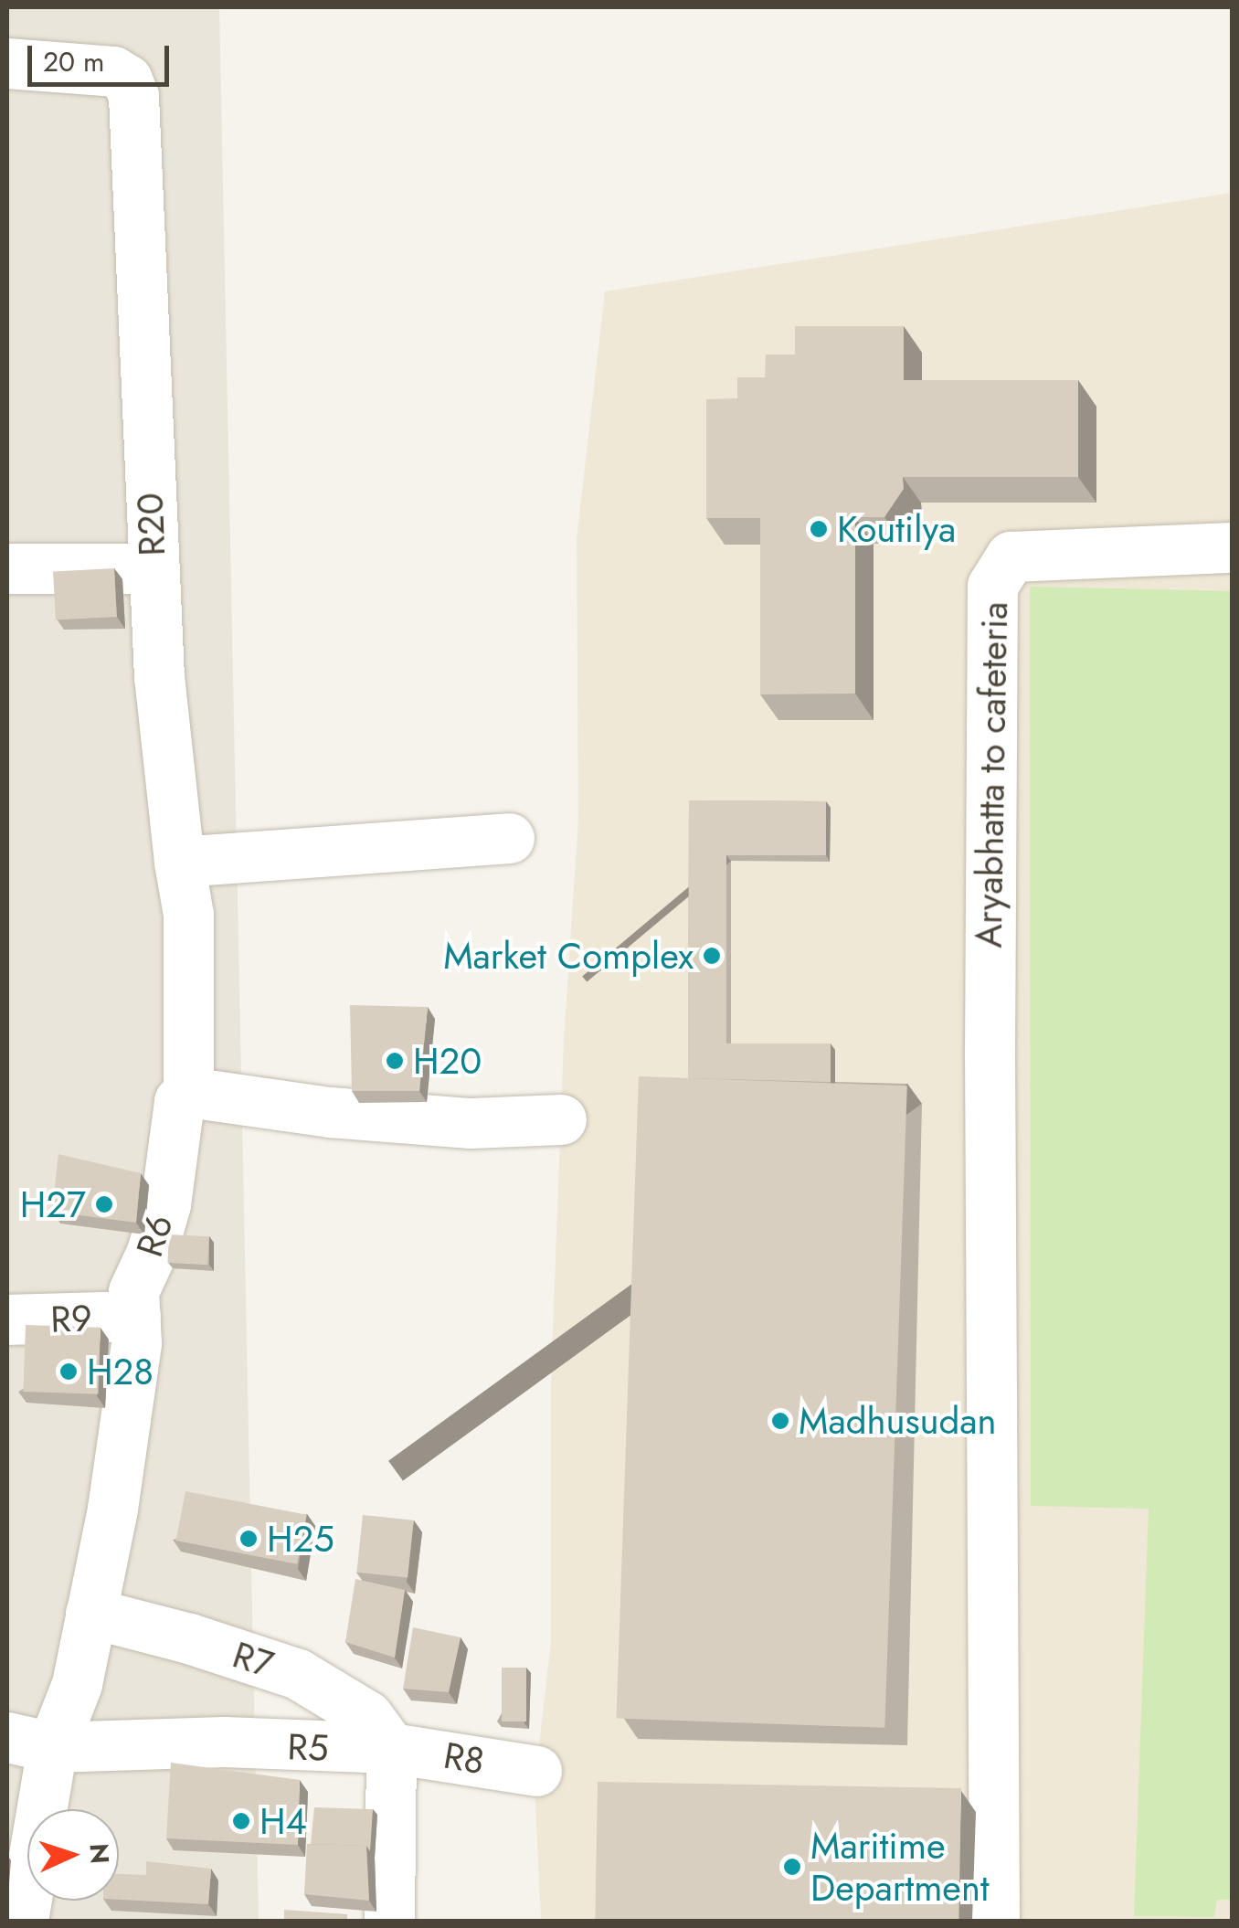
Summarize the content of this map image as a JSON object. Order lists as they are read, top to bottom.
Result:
{
  "streets": {
    "street": [
      "R20",
      "Aryabhatta to cafeteria",
      "R6",
      "R9",
      "R7",
      "R5",
      "R8"
    ]
  },
  "crossings": [
    ["R20", "R6"],
    ["R6", "R9"],
    ["R6", "R7"],
    ["R6", "R5"],
    ["R7", "R5"],
    ["R7", "R8"],
    ["R5", "R8"]
  ],
  "places": [
    "Koutilya",
    "Market Complex",
    "H20",
    "H27",
    "H28",
    "Madhusudan",
    "H25",
    "H4",
    "Maritime Department"
  ],
  "scale_bar": "20 m",
  "north": "right"
}
